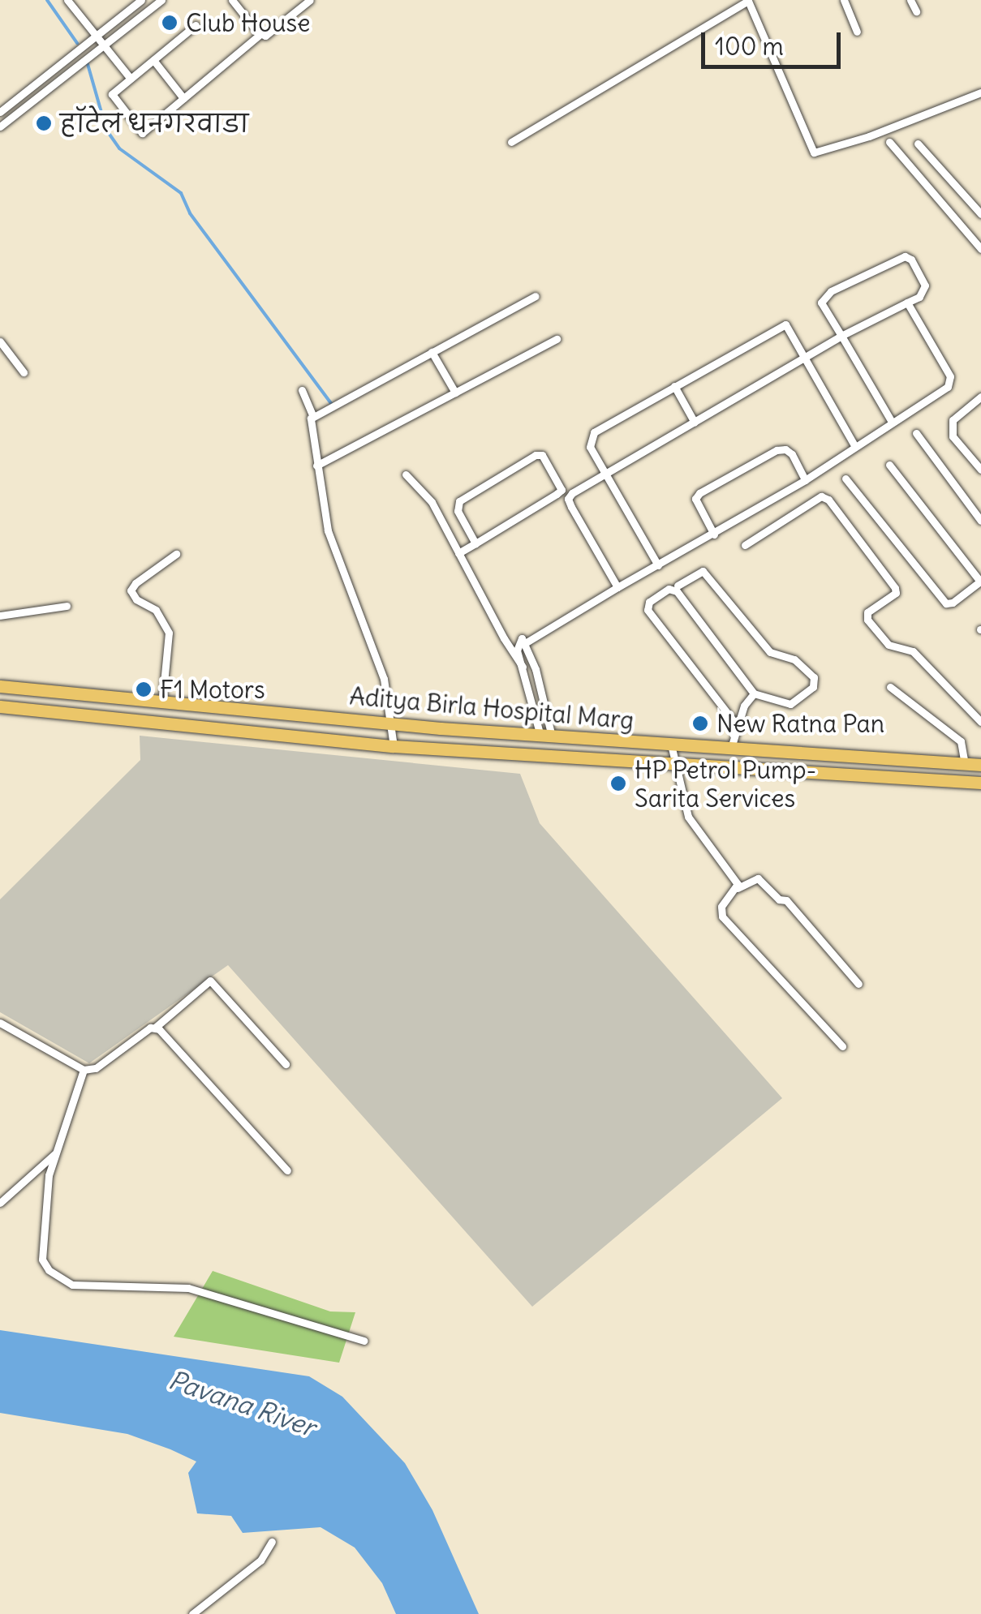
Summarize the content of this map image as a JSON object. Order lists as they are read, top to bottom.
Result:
{
  "streets": {
    "main road": ["Aditya Birla Hospital Marg"]
  },
  "water": ["Pavana River"],
  "places": [
    "Club House",
    "हॉटेल धनगरवाडा",
    "F1 Motors",
    "New Ratna Pan",
    "HP Petrol Pump- Sarita Services"
  ],
  "scale_bar": "100 m"
}
